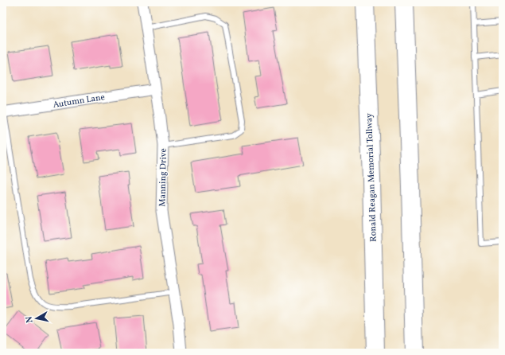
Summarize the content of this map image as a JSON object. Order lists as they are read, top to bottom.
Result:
{
  "streets": {
    "highway": ["Ronald Reagan Memorial Tollway"],
    "street": ["Autumn Lane", "Manning Drive"]
  },
  "crossings": [
    ["Autumn Lane", "Manning Drive"]
  ],
  "north": "left"
}
